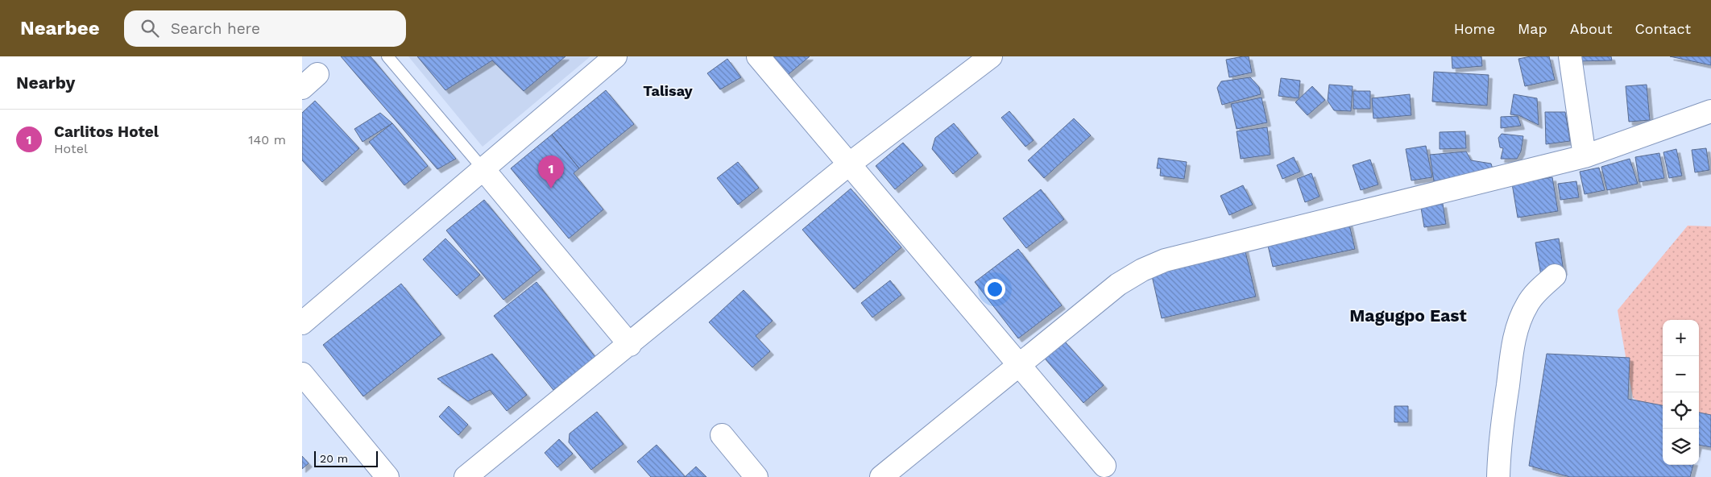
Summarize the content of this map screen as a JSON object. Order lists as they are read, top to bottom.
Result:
{
  "districts": ["Talisay", "Magugpo East"],
  "scale_bar": "20 m",
  "page": {
    "header": "Nearbee",
    "search": "Search here",
    "nav": [
      "Home",
      "Map",
      "About",
      "Contact"
    ],
    "heading": "Nearby",
    "list": [
      {
        "mark": "1",
        "name": "Carlitos Hotel",
        "note": "Hotel",
        "value": "140 m"
      }
    ],
    "pins": "1",
    "map_buttons": ["+", "−"],
    "scale": "20 m"
  }
}
